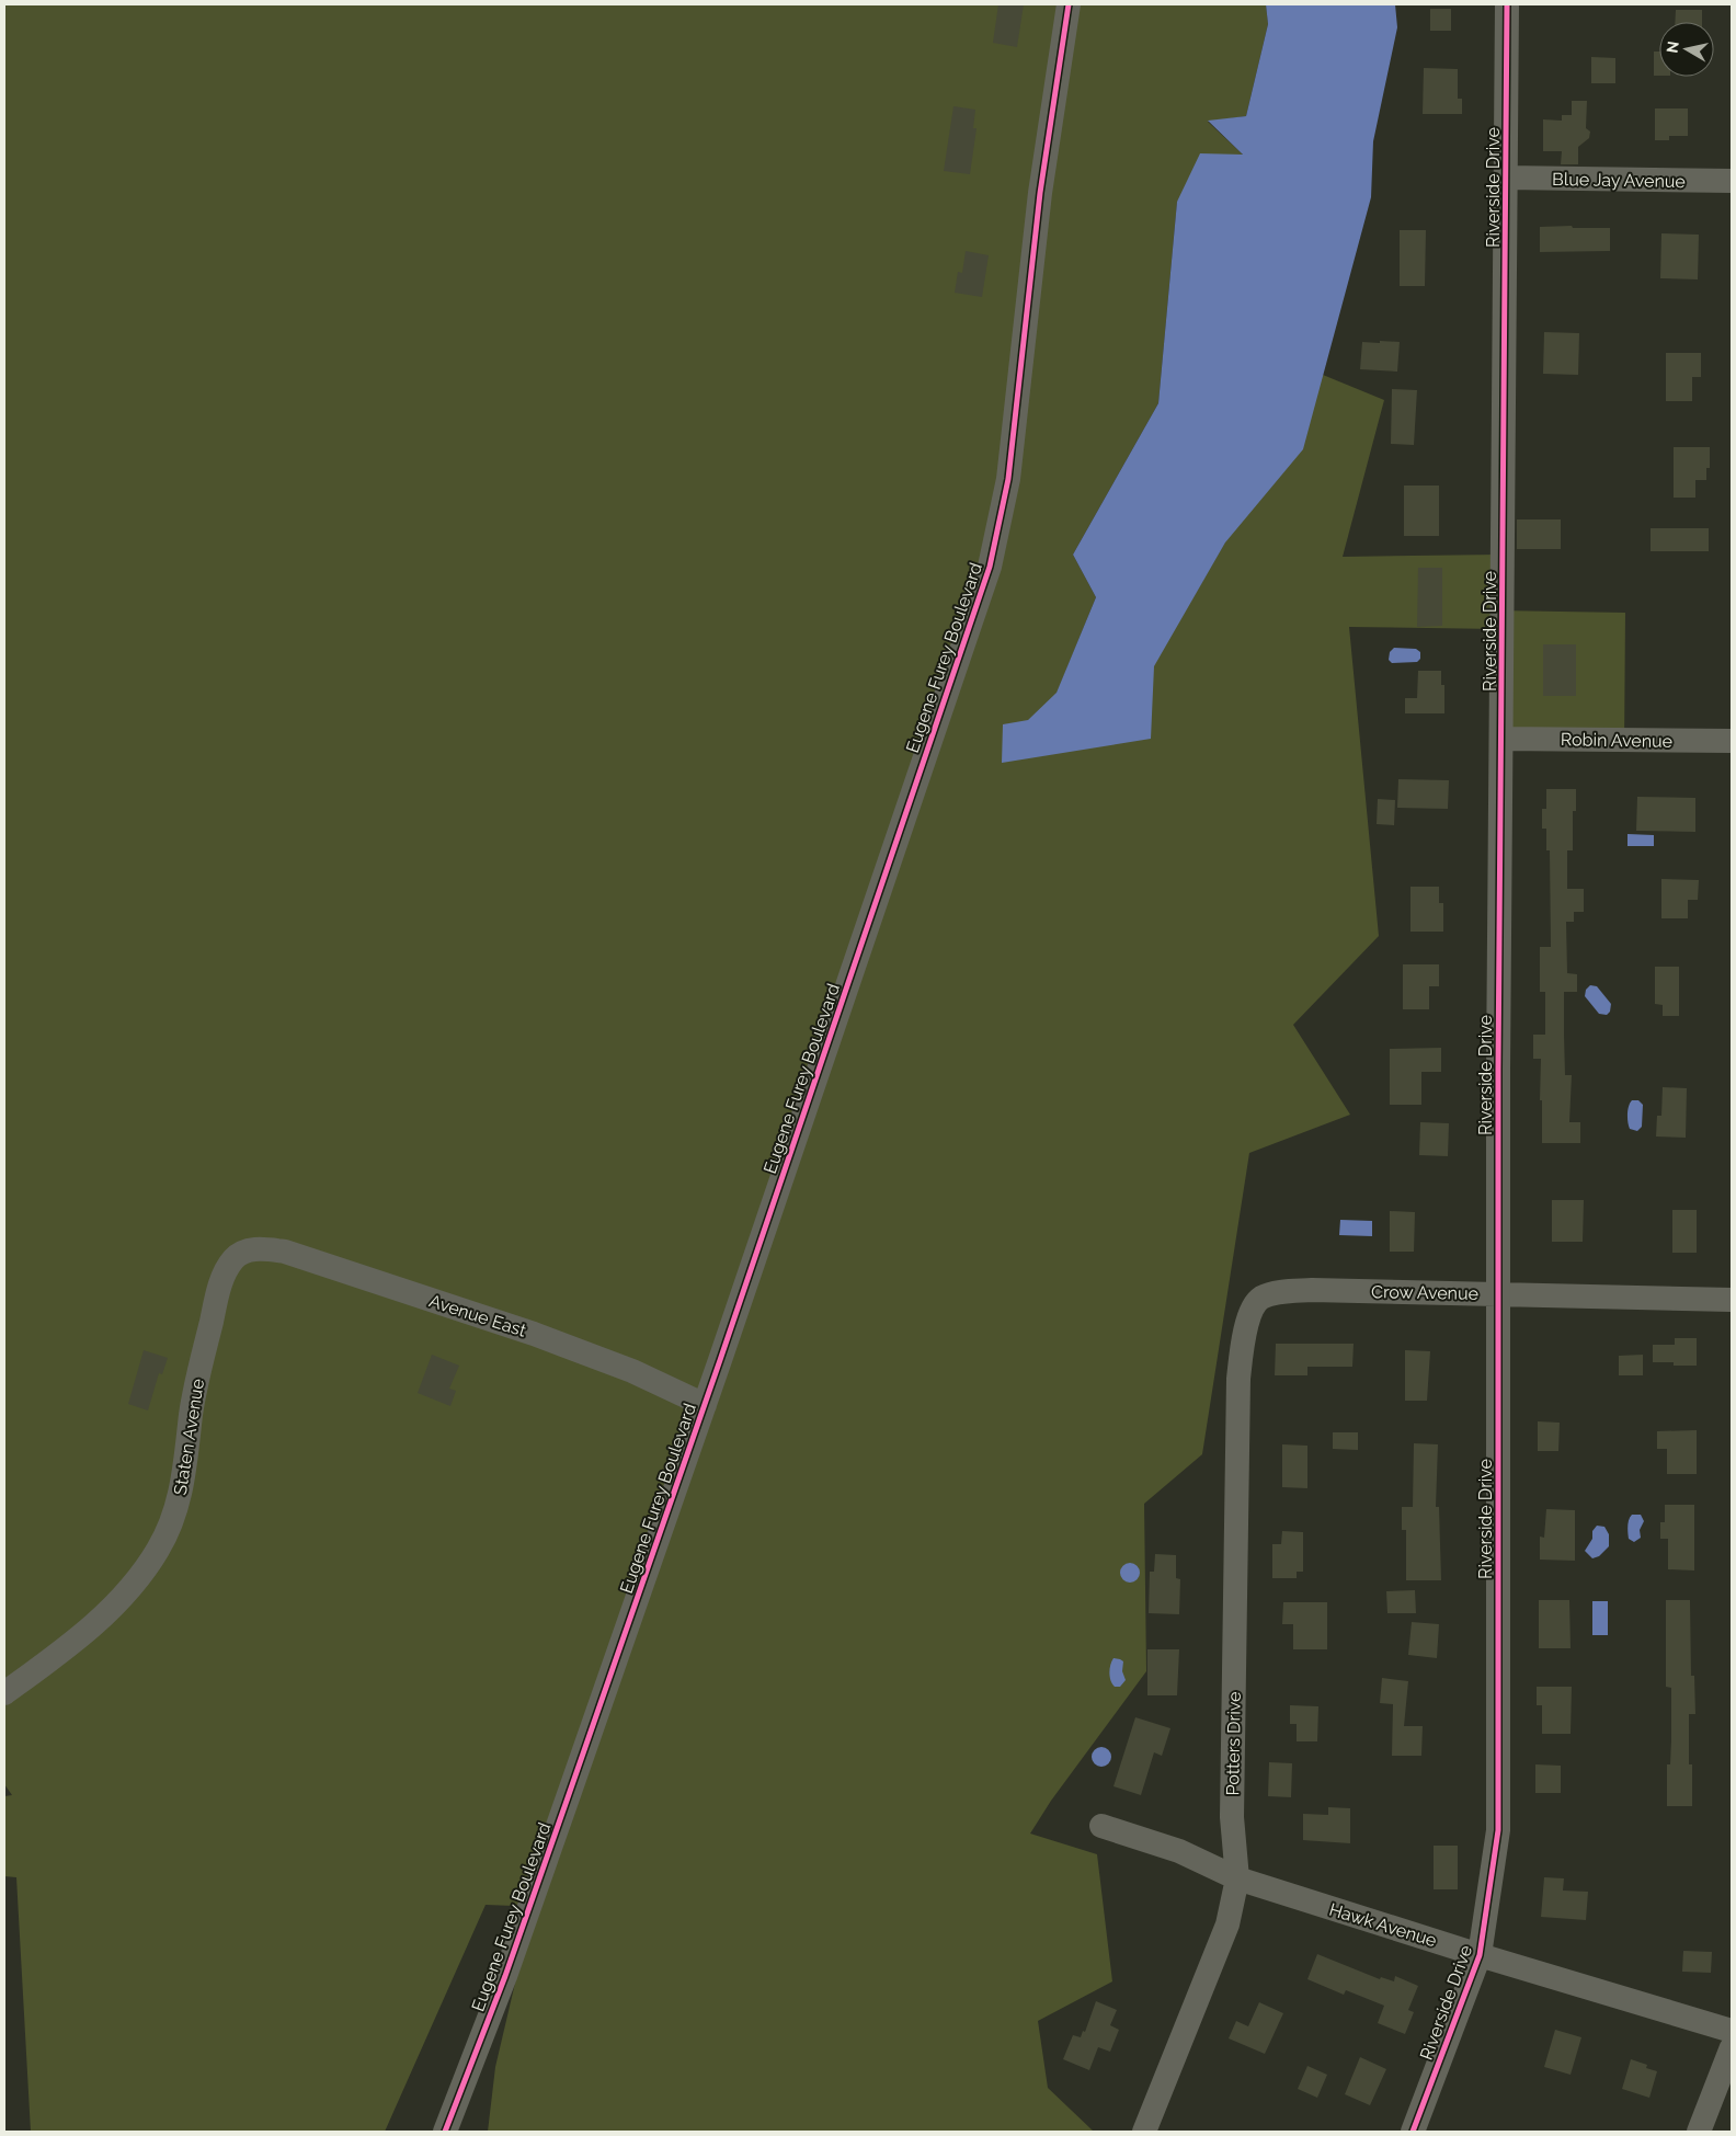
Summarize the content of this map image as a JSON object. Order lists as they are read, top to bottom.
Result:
{
  "streets": {
    "street": [
      "Blue Jay Avenue",
      "Riverside Drive",
      "Eugene Furey Boulevard",
      "Robin Avenue",
      "Crow Avenue",
      "Avenue East",
      "Staten Avenue",
      "Potters Drive",
      "Hawk Avenue"
    ]
  },
  "crossings": [
    ["Blue Jay Avenue", "Riverside Drive"],
    ["Riverside Drive", "Robin Avenue"],
    ["Riverside Drive", "Crow Avenue"],
    ["Riverside Drive", "Hawk Avenue"],
    ["Eugene Furey Boulevard", "Avenue East"],
    ["Crow Avenue", "Potters Drive"],
    ["Avenue East", "Staten Avenue"],
    ["Potters Drive", "Hawk Avenue"]
  ],
  "north": "left"
}
